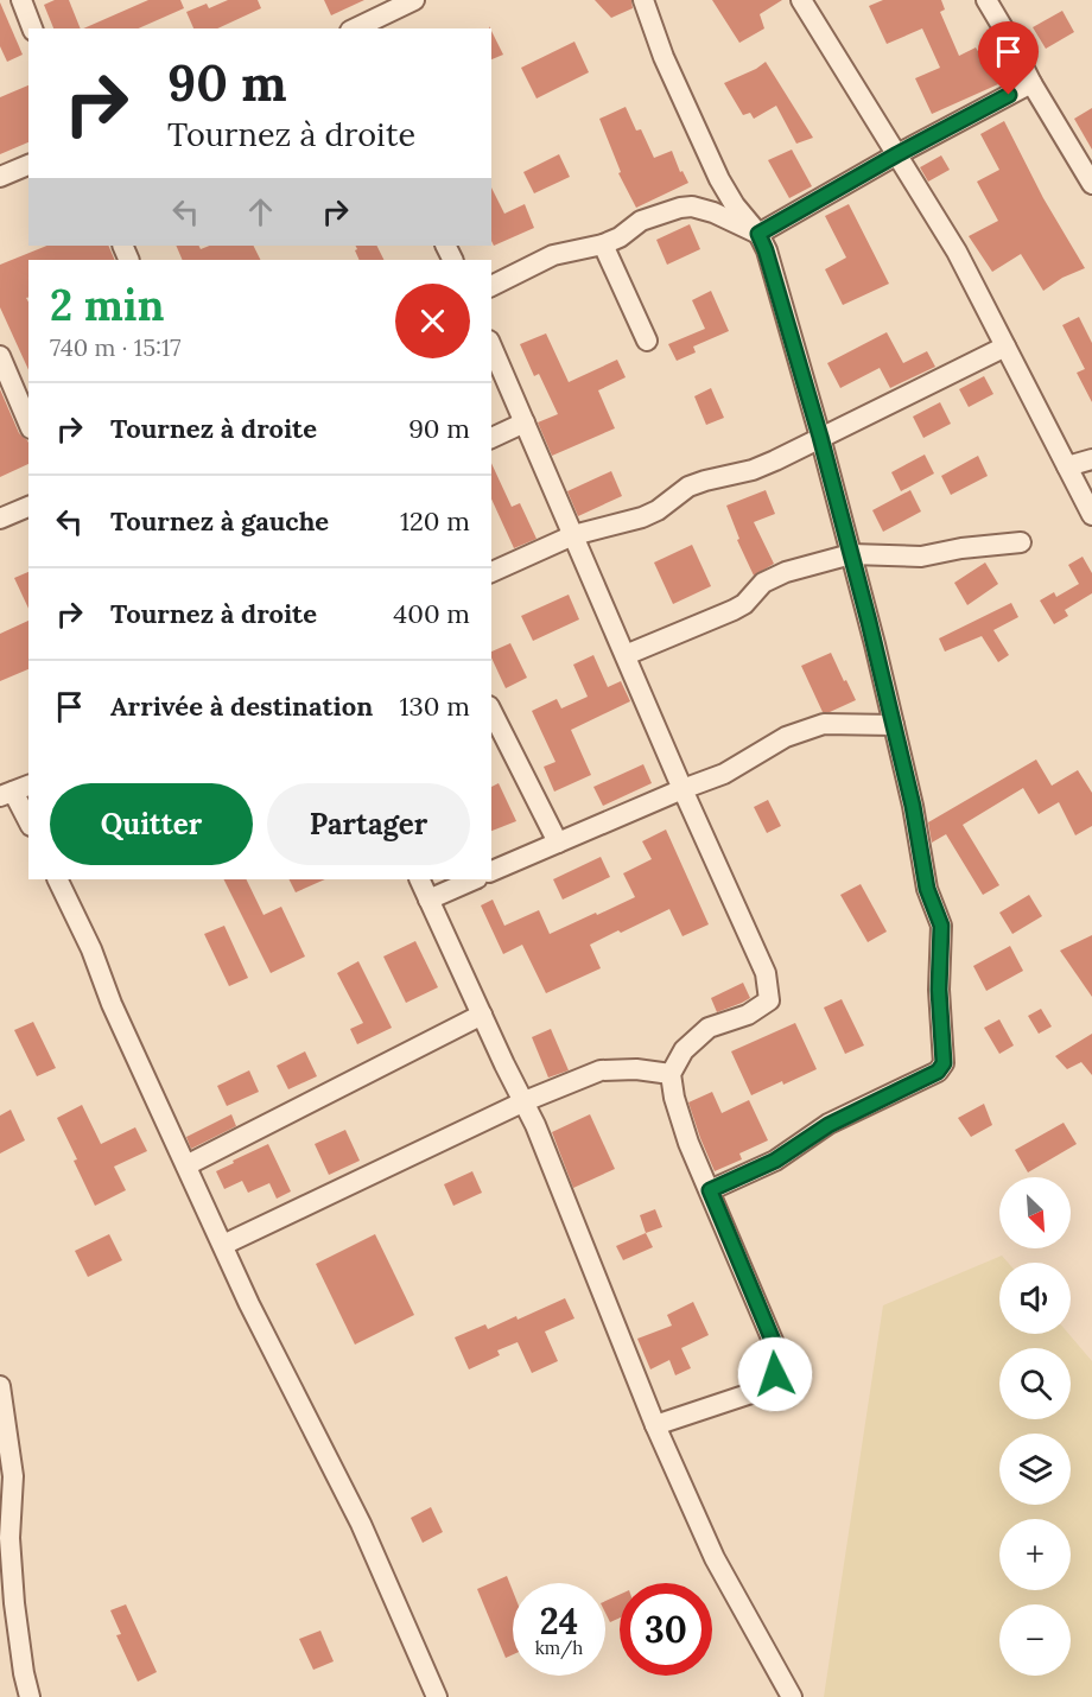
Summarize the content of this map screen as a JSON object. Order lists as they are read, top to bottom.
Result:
{
  "north": "bottom right",
  "page": {
    "turn": ["90 m", "Tournez à droite"],
    "heading": ["2 min", "740 m · 15:17"],
    "list": [
      {
        "name": "Tournez à droite",
        "value": "90 m"
      },
      {
        "name": "Tournez à gauche",
        "value": "120 m"
      },
      {
        "name": "Tournez à droite",
        "value": "400 m"
      },
      {
        "name": "Arrivée à destination",
        "value": "130 m"
      }
    ],
    "buttons": ["Quitter", "Partager"],
    "map_buttons": ["+", "−"],
    "speed": "24 km/h",
    "limit": "30"
  }
}
